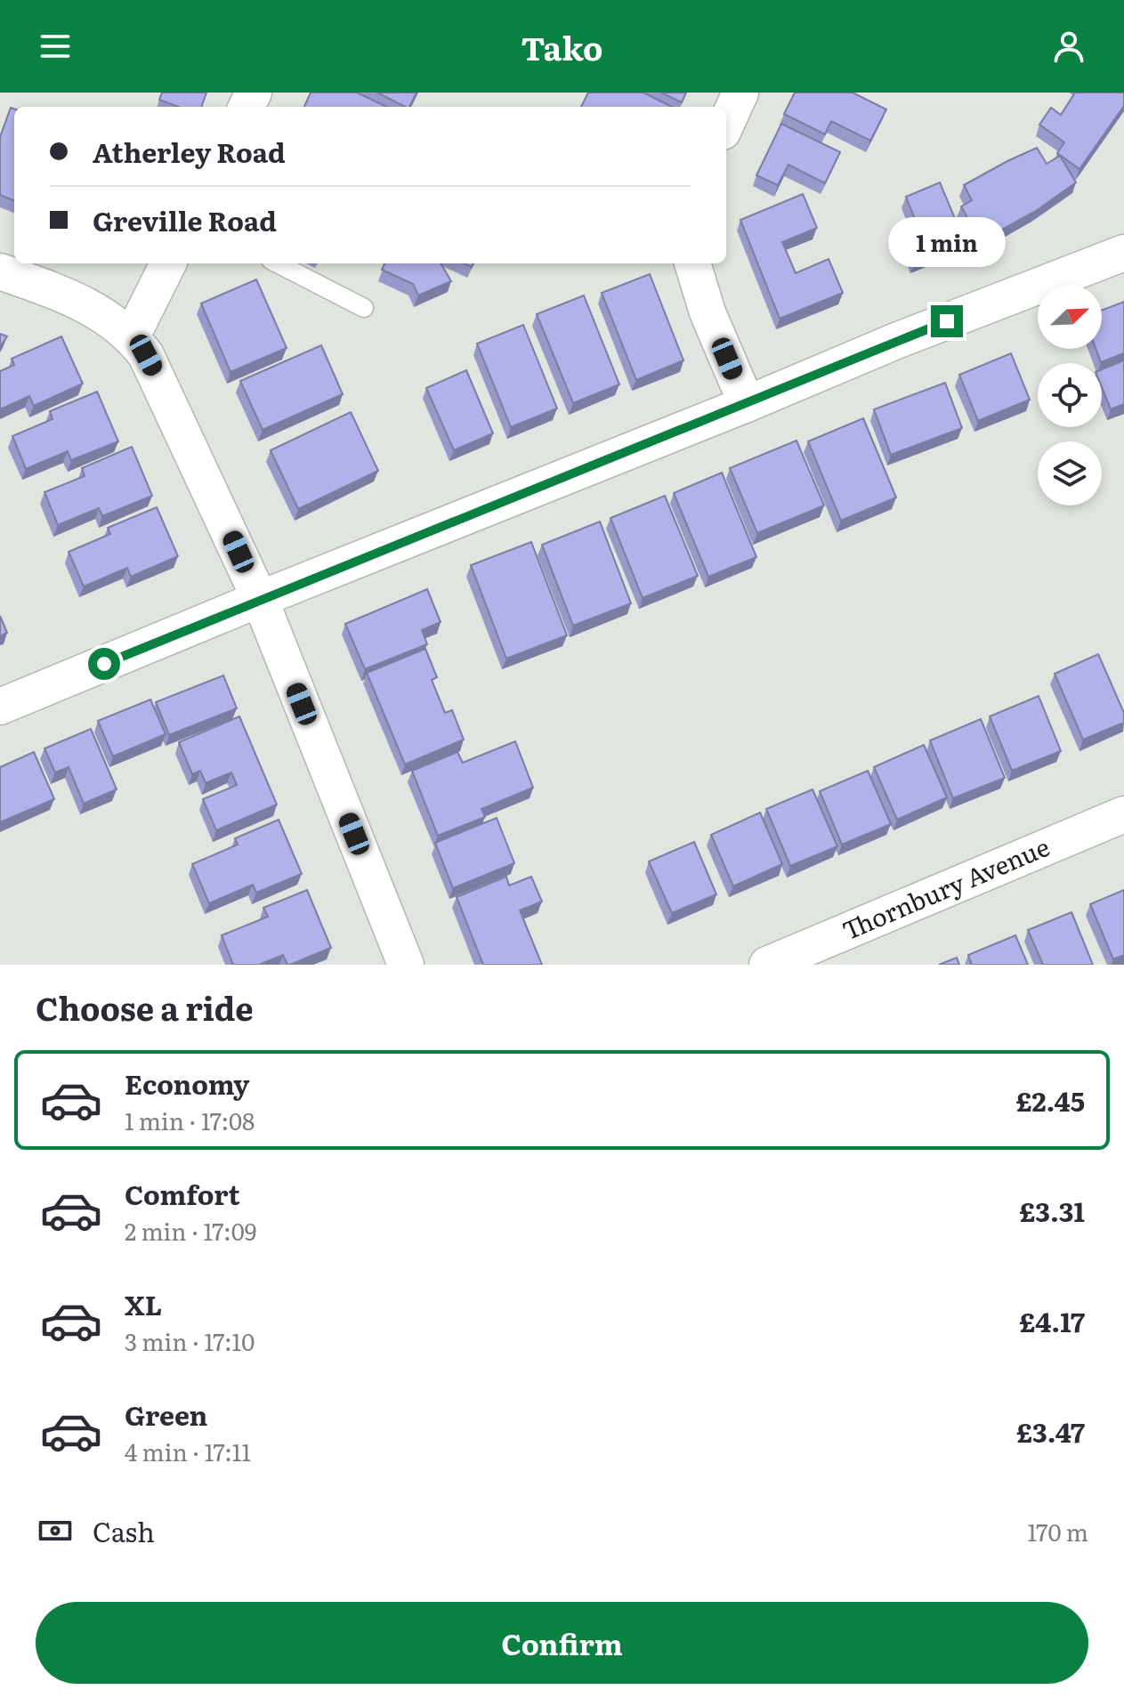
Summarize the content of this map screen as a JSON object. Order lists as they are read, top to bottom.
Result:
{
  "streets": {
    "street": ["Thornbury Avenue"]
  },
  "north": "top right",
  "page": {
    "header": "Tako",
    "banner": ["Atherley Road", "Greville Road"],
    "bubble": "1 min",
    "heading": "Choose a ride",
    "list": [
      {
        "name": "Economy",
        "note": "1 min · 17:08",
        "value": "£2.45"
      },
      {
        "name": "Comfort",
        "note": "2 min · 17:09",
        "value": "£3.31"
      },
      {
        "name": "XL",
        "note": "3 min · 17:10",
        "value": "£4.17"
      },
      {
        "name": "Green",
        "note": "4 min · 17:11",
        "value": "£3.47"
      }
    ],
    "pay": ["Cash", "170 m"],
    "buttons": "Confirm"
  }
}
